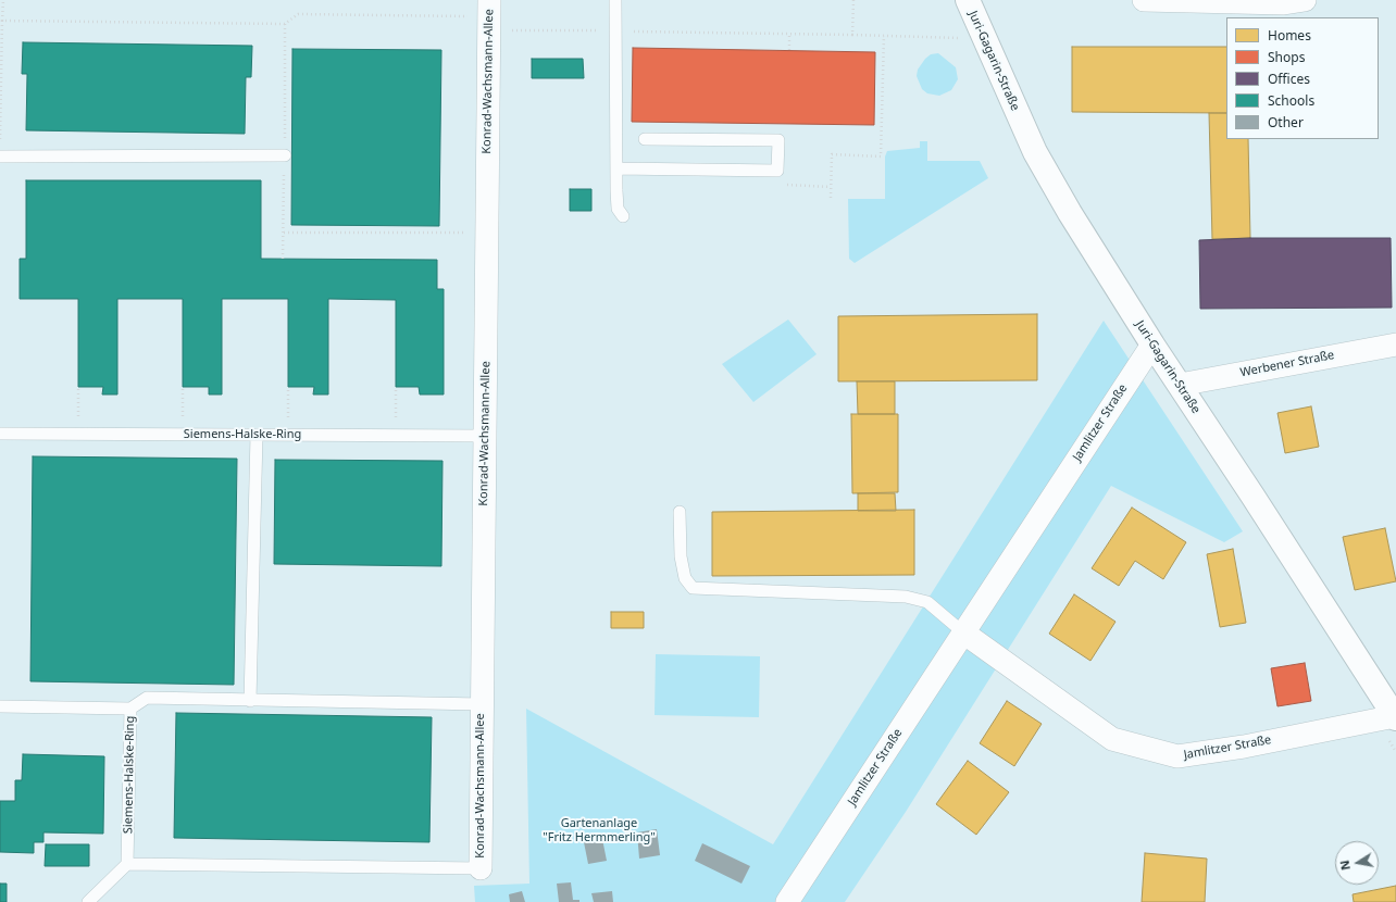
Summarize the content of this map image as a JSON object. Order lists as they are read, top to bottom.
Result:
{
  "streets": {
    "street": [
      "Juri-Gagarin-Straße",
      "Konrad-Wachsmann-Allee",
      "Werbener Straße",
      "Jamlitzer Straße"
    ],
    "lane": ["Siemens-Halske-Ring"]
  },
  "crossings": [
    ["Juri-Gagarin-Straße", "Werbener Straße"],
    ["Juri-Gagarin-Straße", "Jamlitzer Straße"],
    ["Konrad-Wachsmann-Allee", "Siemens-Halske-Ring"]
  ],
  "parks": ["Gartenanlage \"Fritz Hermmerling\""],
  "legend": [
    "Homes",
    "Shops",
    "Offices",
    "Schools",
    "Other"
  ],
  "north": "left"
}
